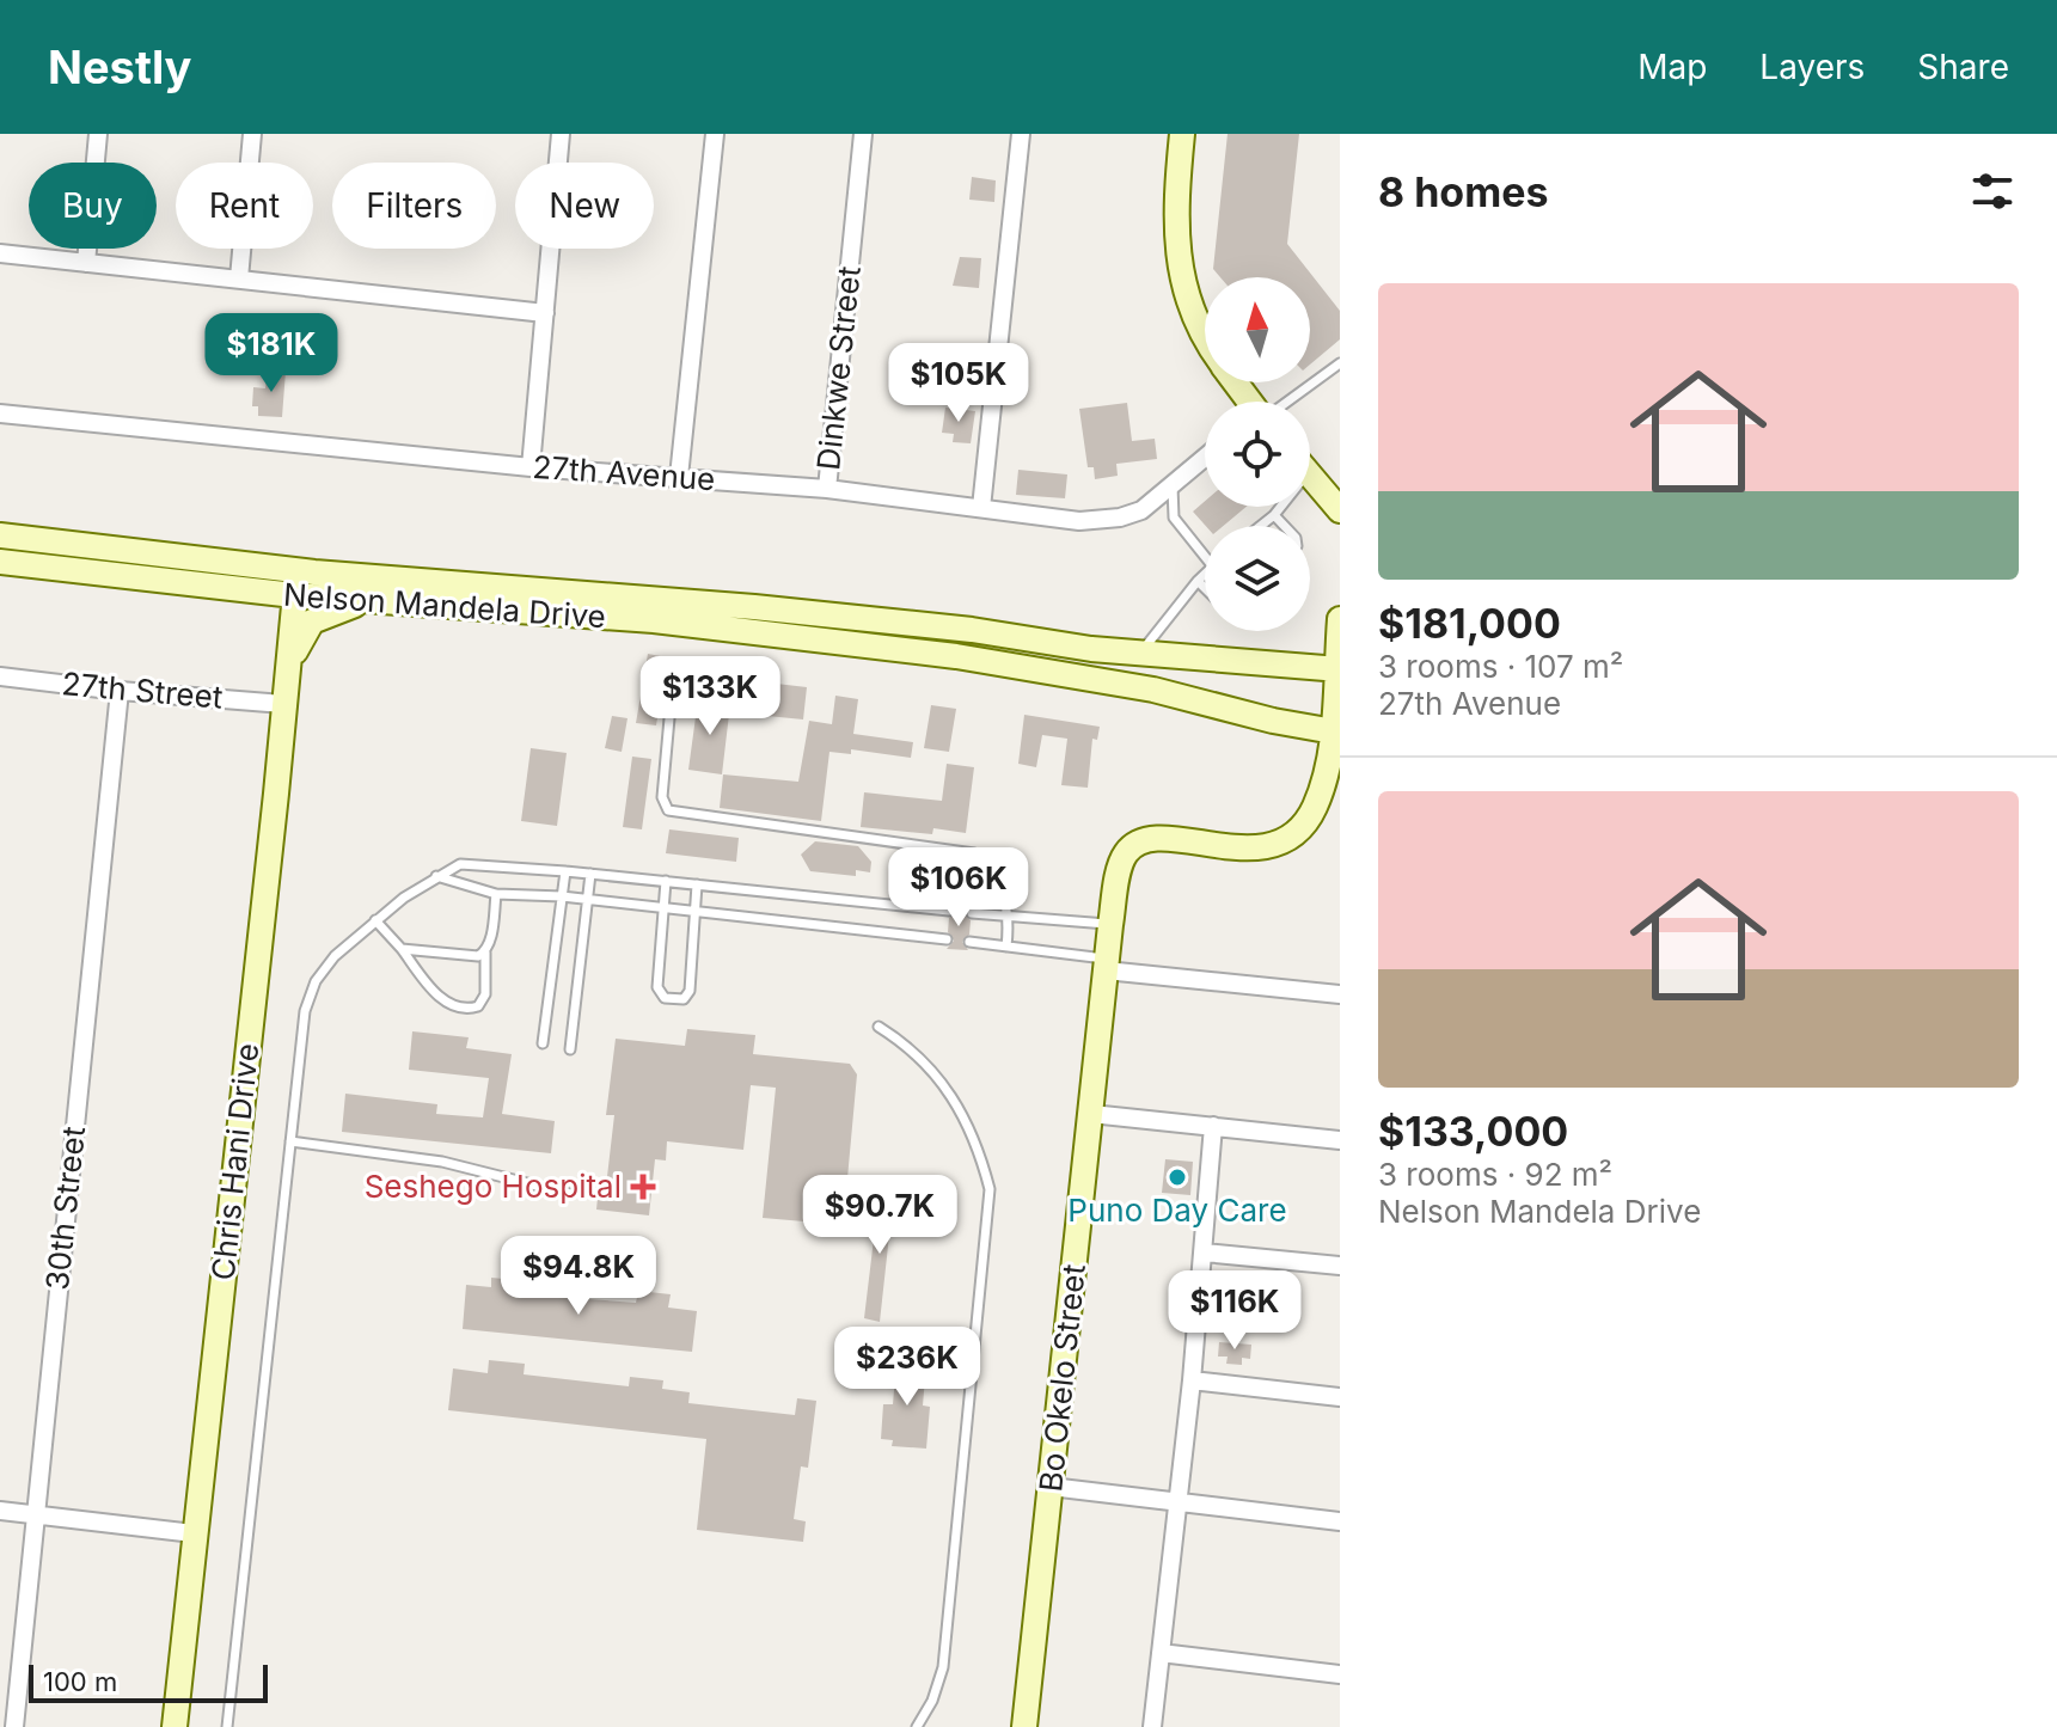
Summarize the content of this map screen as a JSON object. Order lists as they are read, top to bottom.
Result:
{
  "streets": {
    "main road": ["Nelson Mandela Drive", "Chris Hani Drive", "Bo Okelo Street"],
    "street": [
      "Dinkwe Street",
      "27th Avenue",
      "27th Street",
      "30th Street"
    ]
  },
  "crossings": [
    ["Dinkwe Street", "27th Avenue"],
    ["Nelson Mandela Drive", "Chris Hani Drive"],
    ["27th Street", "Chris Hani Drive"],
    ["27th Street", "30th Street"]
  ],
  "places": {
    "other": ["Puno Day Care"],
    "health": ["Seshego Hospital"]
  },
  "scale_bar": "100 m",
  "north": "top",
  "page": {
    "header": "Nestly",
    "nav": ["Map", "Layers", "Share"],
    "heading": "8 homes",
    "chip": [
      "Buy",
      "Rent",
      "Filters",
      "New"
    ],
    "list": [
      {
        "name": "$181,000",
        "note": "3 rooms · 107 m² · 27th Avenue"
      },
      {
        "name": "$133,000",
        "note": "3 rooms · 92 m² · Nelson Mandela Drive"
      }
    ],
    "price": [
      "$181K",
      "$105K",
      "$133K",
      "$106K",
      "$90.7K",
      "$94.8K",
      "$116K",
      "$236K"
    ],
    "scale": "100 m"
  }
}
